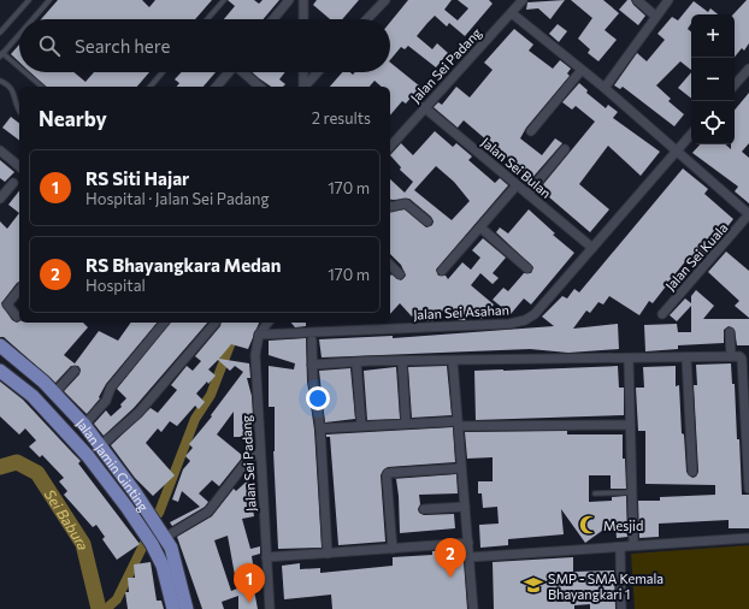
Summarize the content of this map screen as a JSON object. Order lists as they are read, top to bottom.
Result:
{
  "streets": {
    "main road": ["Jalan Jamin Ginting"],
    "street": [
      "Jalan Sei Padang",
      "Jalan Sei Bulan",
      "Jalan Sei Kuala",
      "Jalan Sei Asahan"
    ]
  },
  "crossings": [
    ["Jalan Sei Padang", "Jalan Sei Bulan"],
    ["Jalan Sei Padang", "Jalan Sei Asahan"],
    ["Jalan Sei Bulan", "Jalan Sei Asahan"]
  ],
  "water": ["Sei Babura"],
  "places": {
    "mosque": ["Mesjid"],
    "school or university": ["SMP - SMA Kemala Bhayangkari 1"]
  },
  "page": {
    "map_buttons": ["+", "−"],
    "search": "Search here",
    "heading": ["Nearby", "2 results"],
    "list": [
      {
        "mark": "1",
        "name": "RS Siti Hajar",
        "note": "Hospital · Jalan Sei Padang",
        "value": "170 m"
      },
      {
        "mark": "2",
        "name": "RS Bhayangkara Medan",
        "note": "Hospital",
        "value": "170 m"
      }
    ],
    "pins": ["2", "1"]
  }
}
